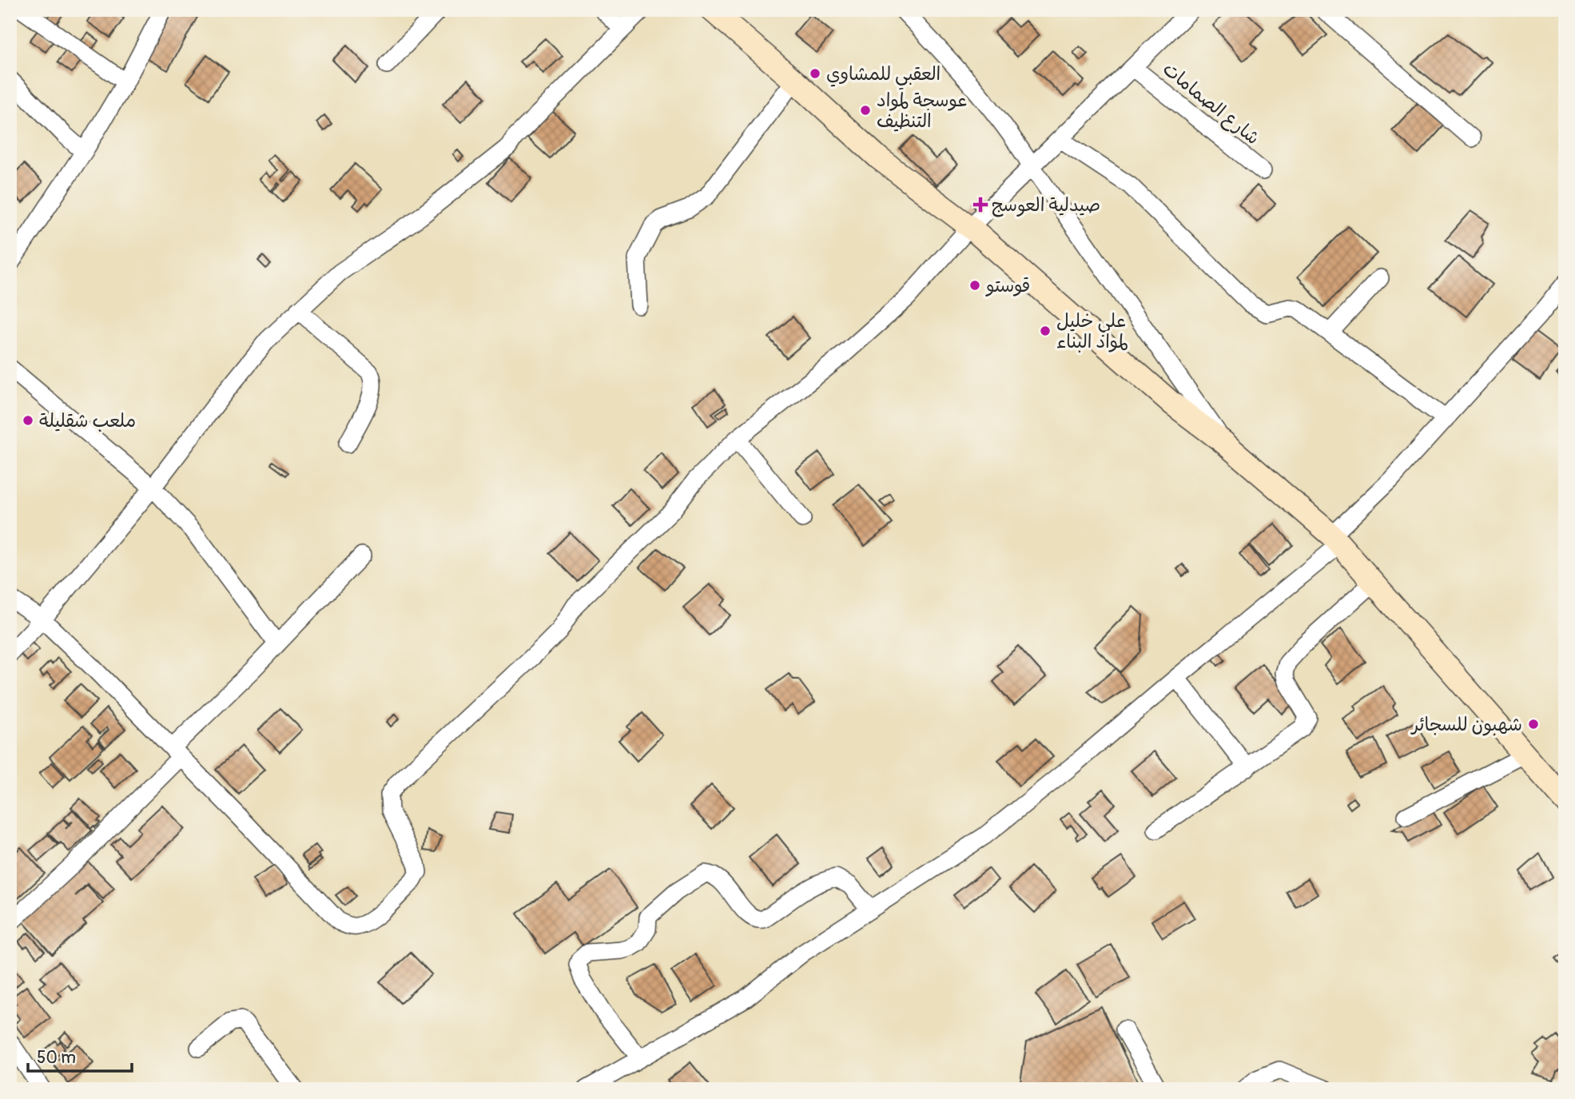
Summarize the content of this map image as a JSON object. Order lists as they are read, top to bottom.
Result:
{
  "streets": {
    "street": ["شارع الصمامات"]
  },
  "places": {
    "other": [
      "العقبي للمشاوي",
      "عوسجة لمواد التنظيف",
      "قوستو",
      "علي خليل لمواد البناء",
      "ملعب شقليلة",
      "شهبون للسجائر"
    ],
    "health": ["صيدلية العوسج"]
  },
  "scale_bar": "50 m"
}
